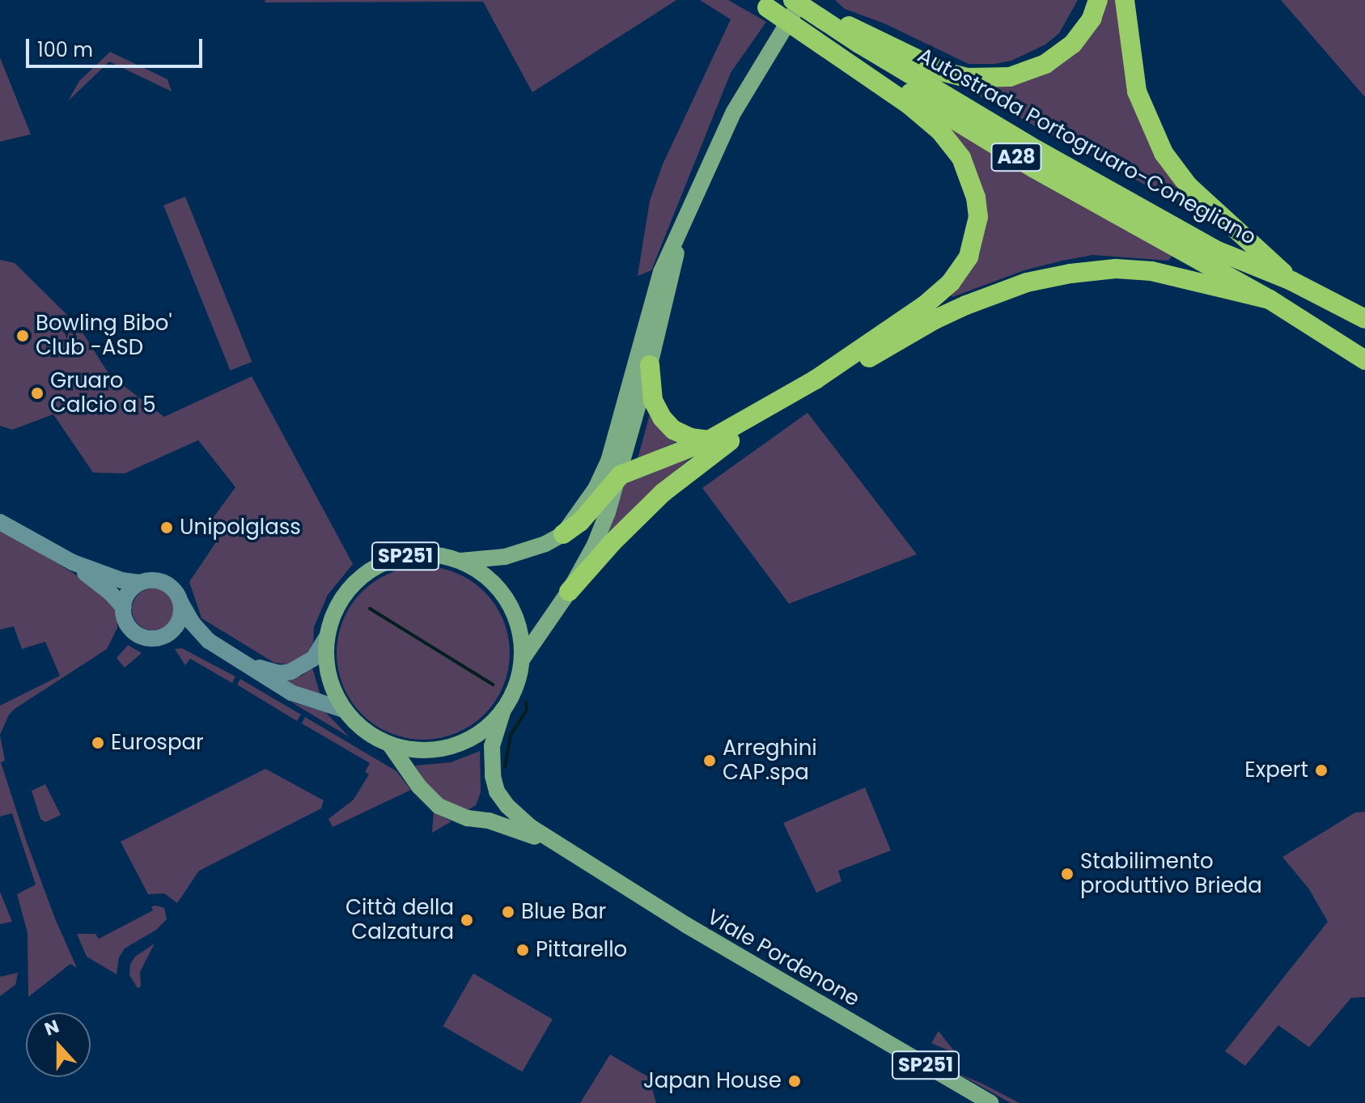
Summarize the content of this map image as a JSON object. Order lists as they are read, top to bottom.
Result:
{
  "streets": {
    "highway": ["Autostrada Portogruaro-Conegliano", "A28"],
    "main road": ["SP251", "Viale Pordenone"]
  },
  "crossings": [
    ["SP251", "Viale Pordenone"]
  ],
  "places": [
    "Bowling Bibo' Club -ASD",
    "Gruaro Calcio a 5",
    "Unipolglass",
    "Eurospar",
    "Arreghini CAP.spa",
    "Expert",
    "Stabilimento produttivo Brieda",
    "Blue Bar",
    "Città della Calzatura",
    "Pittarello",
    "Japan House"
  ],
  "scale_bar": "100 m",
  "north": "top"
}
